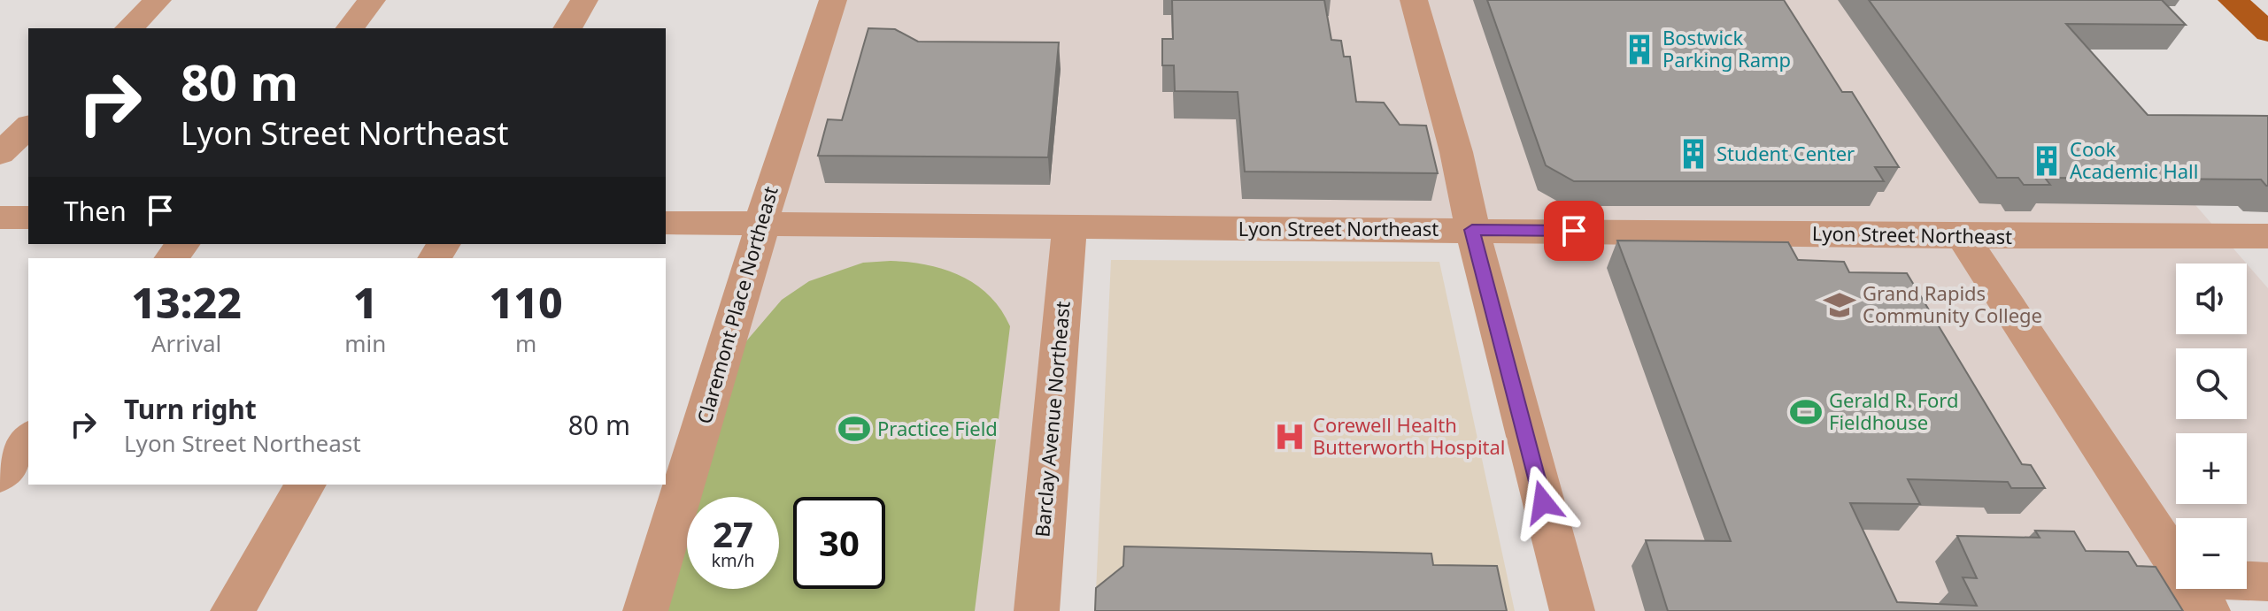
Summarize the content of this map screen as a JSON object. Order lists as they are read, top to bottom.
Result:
{
  "streets": {
    "street": ["Lyon Street Northeast", "Claremont Place Northeast", "Barclay Avenue Northeast"]
  },
  "crossings": [
    ["Lyon Street Northeast", "Claremont Place Northeast"],
    ["Lyon Street Northeast", "Barclay Avenue Northeast"]
  ],
  "places": {
    "building": ["Bostwick Parking Ramp", "Student Center", "Cook Academic Hall"],
    "school or university": ["Grand Rapids Community College"],
    "sports": ["Gerald R. Ford Fieldhouse", "Practice Field"],
    "hospital": ["Corewell Health Butterworth Hospital"]
  },
  "page": {
    "turn": ["80 m", "Lyon Street Northeast"],
    "then": "Then",
    "eta": [
      "13:22",
      "Arrival",
      "1",
      "min",
      "110",
      "m"
    ],
    "map_buttons": ["+", "−"],
    "list": [
      {
        "name": "Turn right",
        "note": "Lyon Street Northeast",
        "value": "80 m"
      }
    ],
    "speed": "27 km/h",
    "limit": "30"
  }
}
